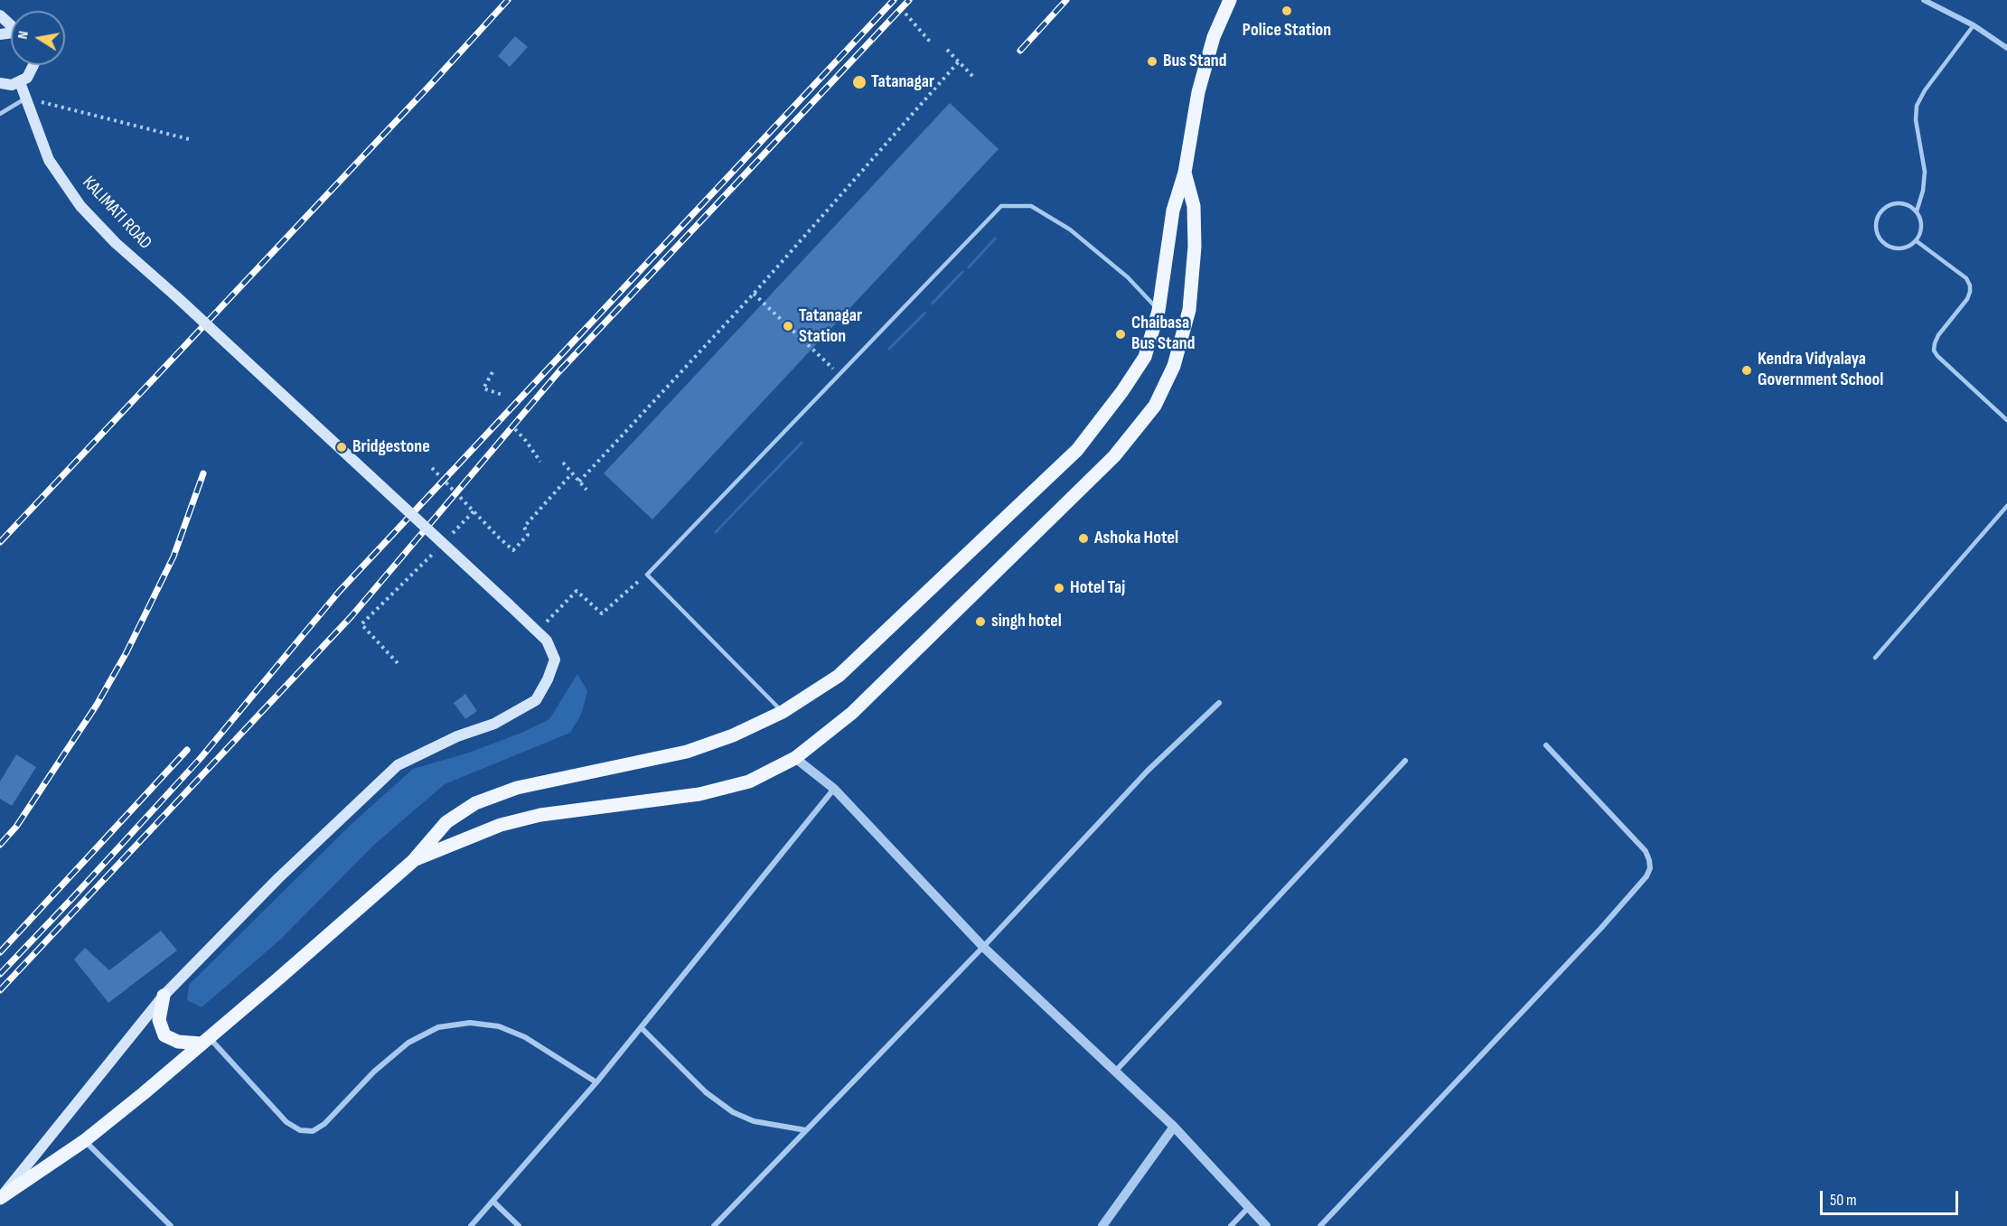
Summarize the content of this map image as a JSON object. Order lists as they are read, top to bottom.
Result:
{
  "streets": {
    "main road": ["KALIMATI ROAD"]
  },
  "places": [
    "Police Station",
    "Bus Stand",
    "Tatanagar",
    "Tatanagar Station",
    "Chaibasa Bus Stand",
    "Kendra Vidyalaya Government School",
    "Bridgestone",
    "Ashoka Hotel",
    "Hotel Taj",
    "singh hotel"
  ],
  "scale_bar": "50 m",
  "north": "left"
}
